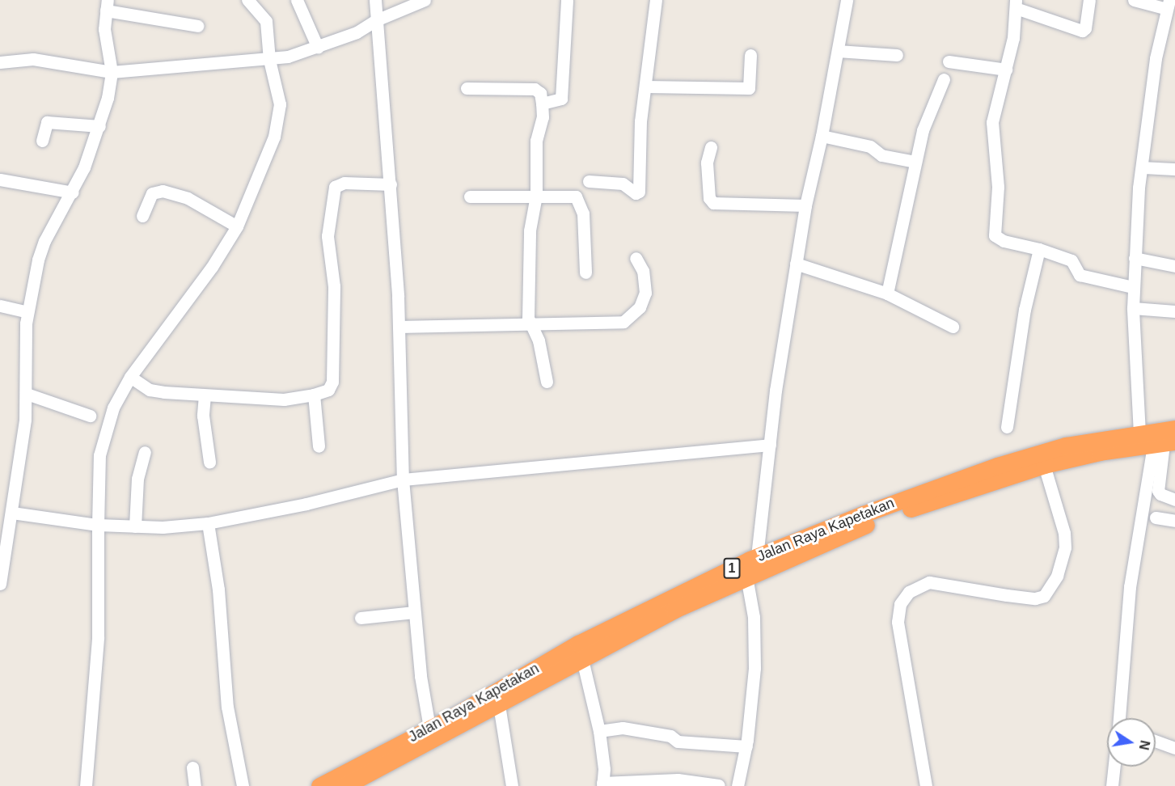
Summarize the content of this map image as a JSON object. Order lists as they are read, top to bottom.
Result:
{
  "streets": {
    "highway": ["Jalan Raya Kapetakan", "1"]
  },
  "north": "right"
}
